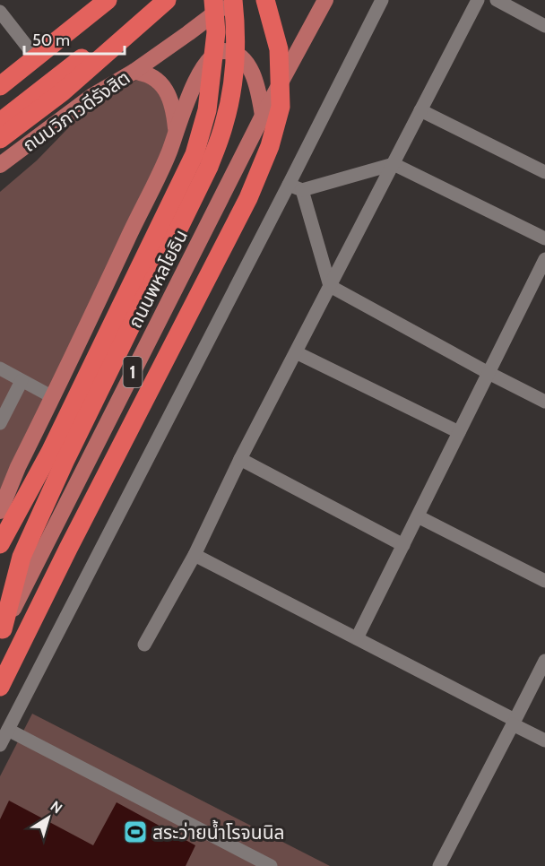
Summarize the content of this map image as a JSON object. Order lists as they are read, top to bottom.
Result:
{
  "streets": {
    "highway": ["ถนนวิภาวดีรังสิต"],
    "main road": ["ถนนพหลโยธิน", "1"]
  },
  "places": {
    "sports": ["สระว่ายน้ำโรจนนิล"]
  },
  "scale_bar": "50 m",
  "north": "top right"
}
